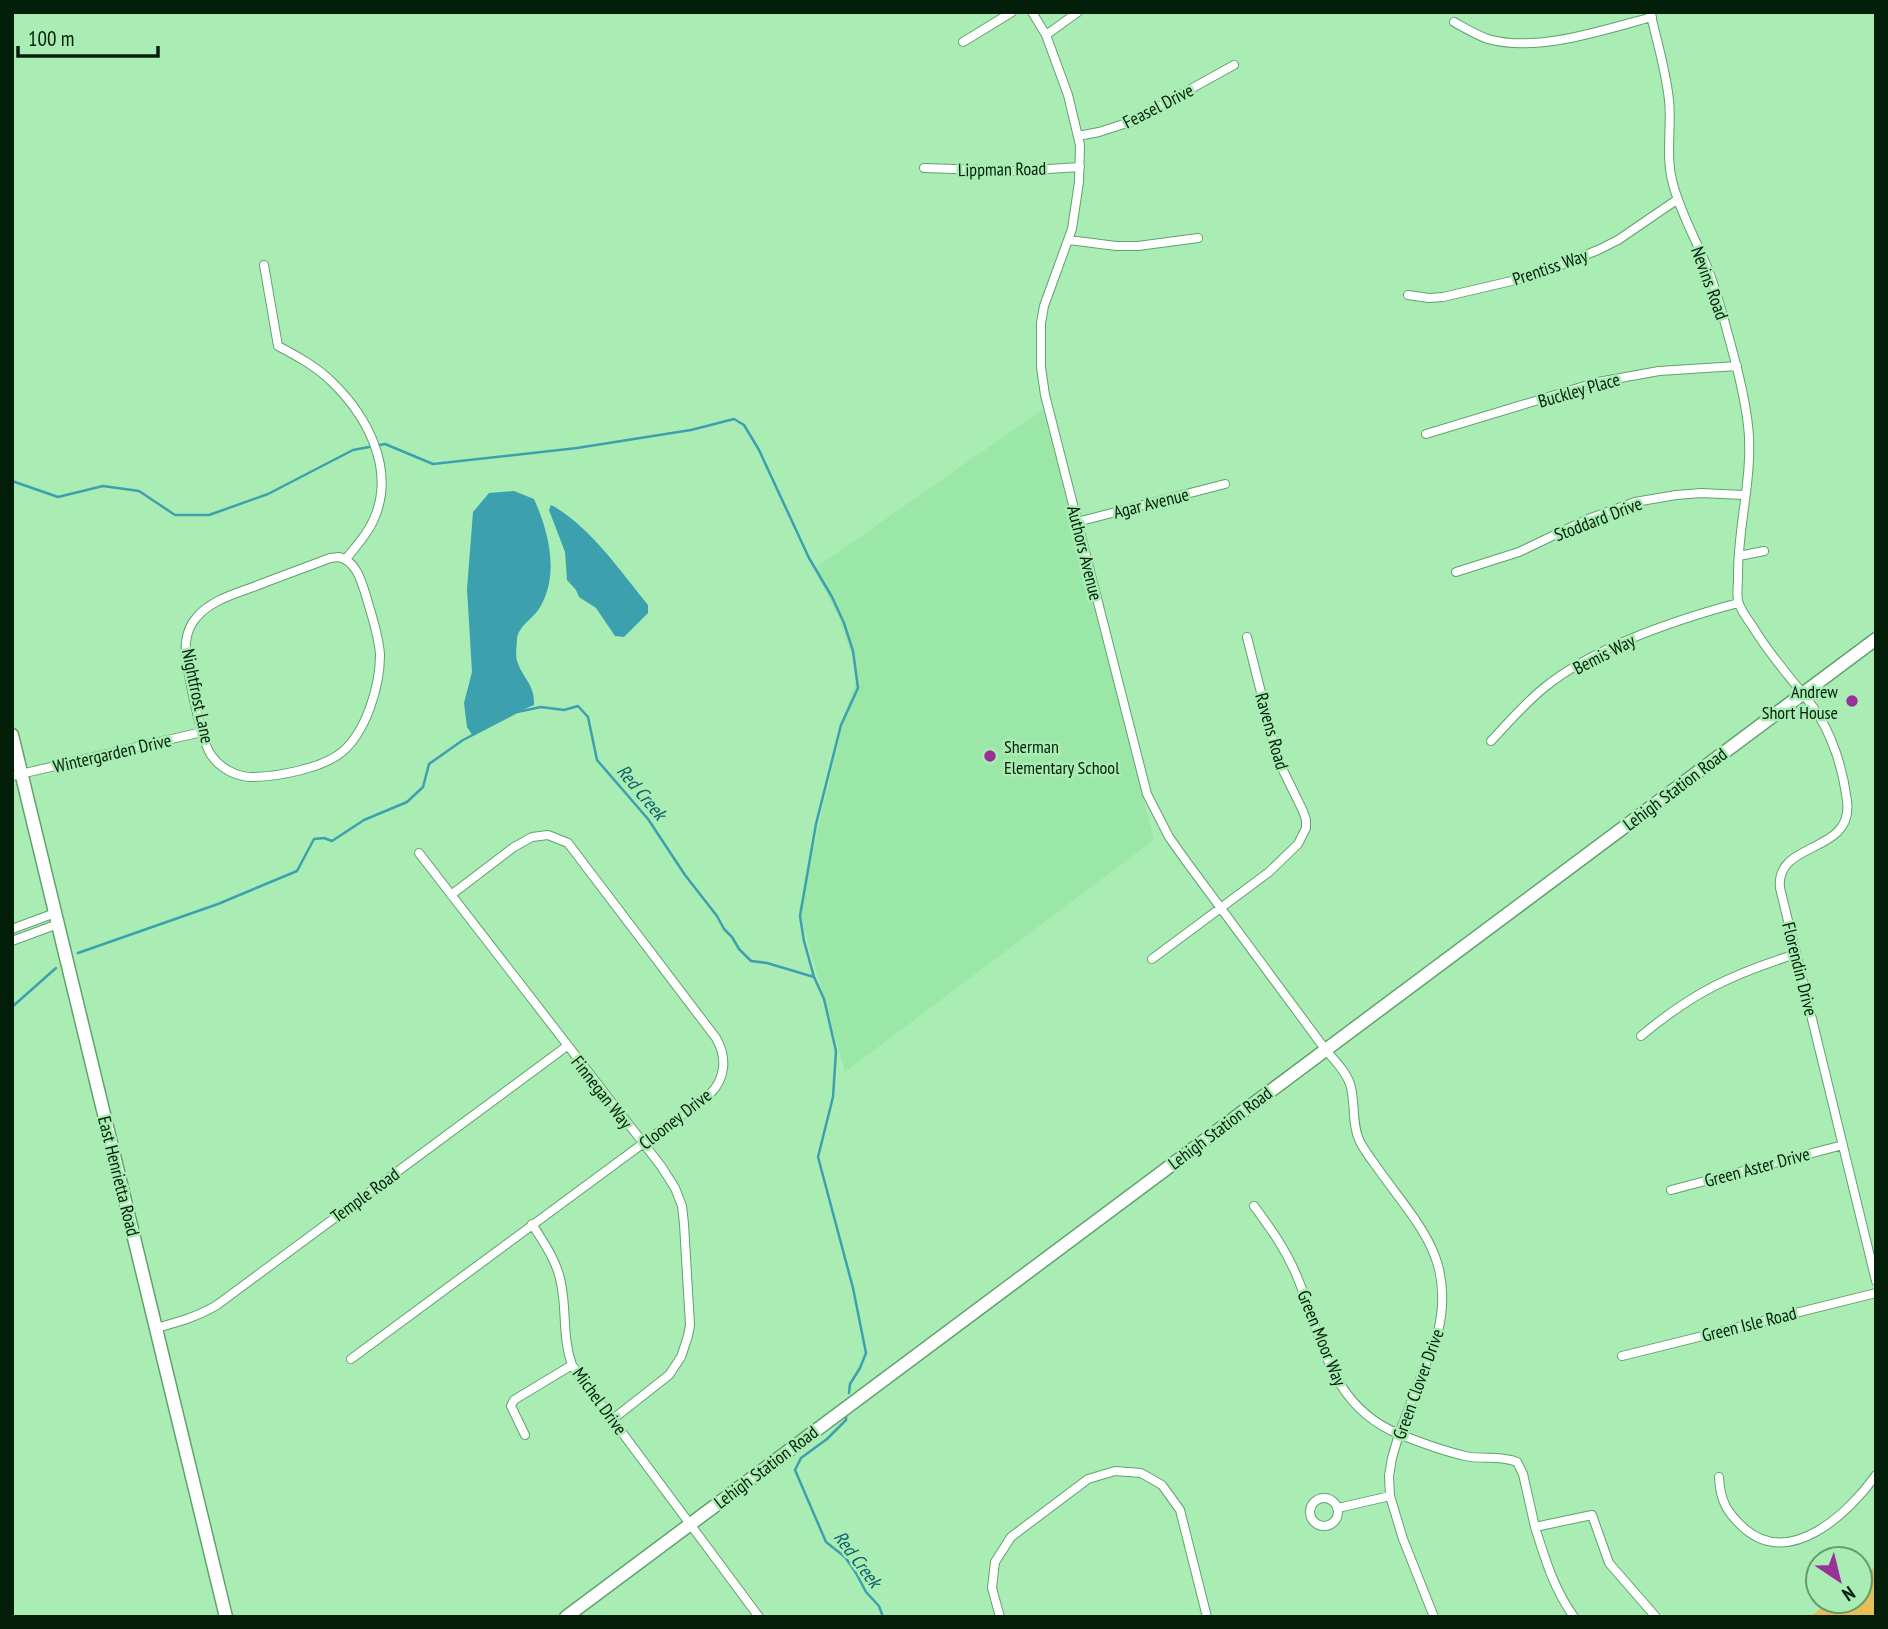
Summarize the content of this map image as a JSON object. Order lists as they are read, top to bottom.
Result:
{
  "streets": {
    "main road": ["Lehigh Station Road", "East Henrietta Road"],
    "street": [
      "Feasel Drive",
      "Lippman Road",
      "Prentiss Way",
      "Nevins Road",
      "Buckley Place",
      "Agar Avenue",
      "Stoddard Drive",
      "Authors Avenue",
      "Bemis Way",
      "Nightfrost Lane",
      "Ravens Road",
      "Wintergarden Drive",
      "Florendin Drive",
      "Finnegan Way",
      "Clooney Drive",
      "Green Aster Drive",
      "Temple Road",
      "Green Isle Road",
      "Green Moor Way",
      "Green Clover Drive",
      "Michel Drive"
    ]
  },
  "crossings": [
    ["Feasel Drive", "Authors Avenue"],
    ["Lippman Road", "Authors Avenue"],
    ["Prentiss Way", "Nevins Road"],
    ["Nevins Road", "Buckley Place"],
    ["Nevins Road", "Stoddard Drive"],
    ["Nevins Road", "Bemis Way"],
    ["Agar Avenue", "Authors Avenue"],
    ["Authors Avenue", "Ravens Road"],
    ["Authors Avenue", "Lehigh Station Road"],
    ["Authors Avenue", "Green Clover Drive"],
    ["Nightfrost Lane", "Wintergarden Drive"],
    ["Wintergarden Drive", "East Henrietta Road"],
    ["Lehigh Station Road", "Florendin Drive"],
    ["Lehigh Station Road", "Green Clover Drive"],
    ["Lehigh Station Road", "Michel Drive"],
    ["Florendin Drive", "Green Aster Drive"],
    ["Finnegan Way", "Clooney Drive"],
    ["Finnegan Way", "Temple Road"],
    ["Finnegan Way", "Michel Drive"],
    ["Clooney Drive", "Michel Drive"],
    ["East Henrietta Road", "Temple Road"],
    ["Green Moor Way", "Green Clover Drive"]
  ],
  "water": ["Red Creek"],
  "places": ["Andrew Short House", "Sherman Elementary School"],
  "scale_bar": "100 m",
  "north": "bottom right"
}
